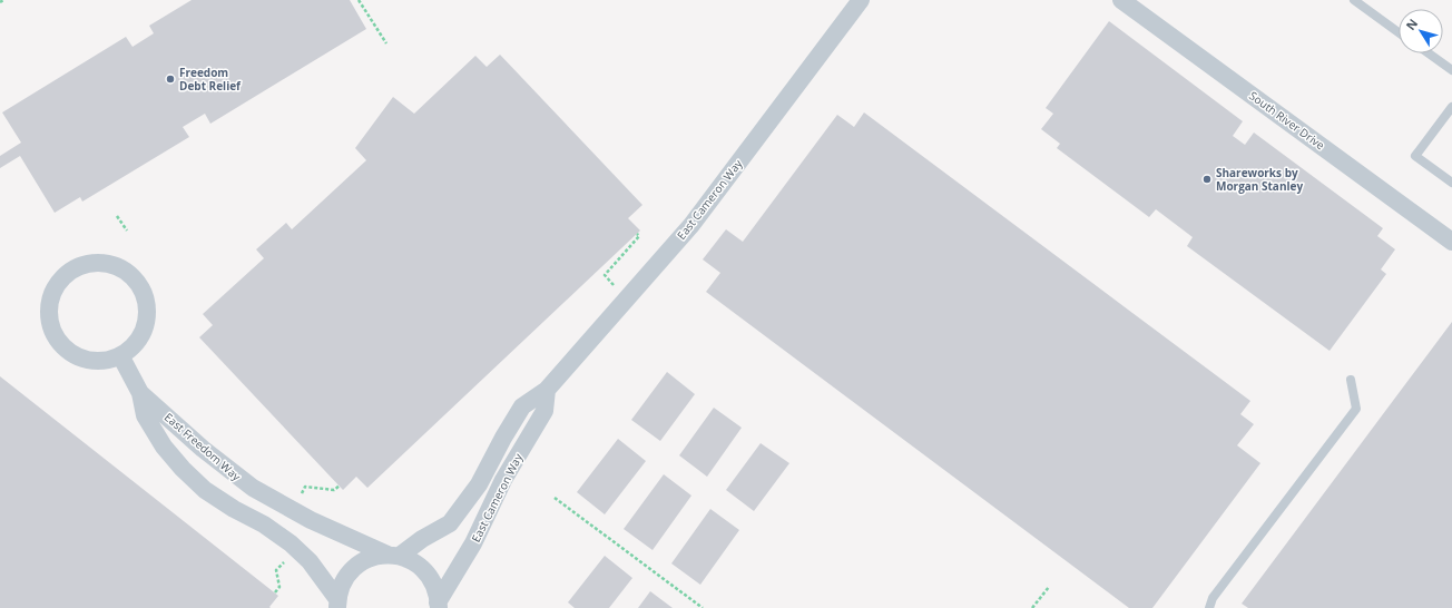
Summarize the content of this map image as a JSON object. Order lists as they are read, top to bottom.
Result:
{
  "streets": {
    "street": ["South River Drive", "East Cameron Way", "East Freedom Way"]
  },
  "crossings": [
    ["East Cameron Way", "East Freedom Way"]
  ],
  "places": ["Freedom Debt Relief", "Shareworks by Morgan Stanley"],
  "north": "top left"
}
